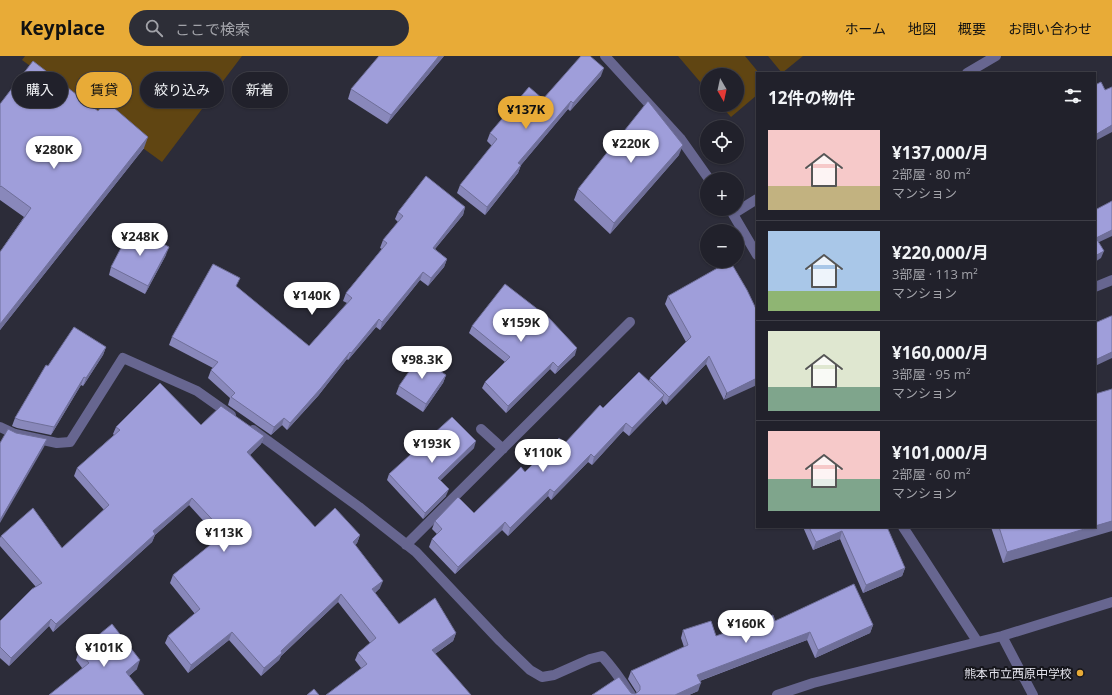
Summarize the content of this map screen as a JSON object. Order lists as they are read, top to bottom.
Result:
{
  "places": ["熊本市立西原中学校"],
  "north": "bottom",
  "page": {
    "header": "Keyplace",
    "search": "ここで検索",
    "nav": [
      "ホーム",
      "地図",
      "概要",
      "お問い合わせ"
    ],
    "map_buttons": ["+", "−"],
    "chip": [
      "購入",
      "賃貸",
      "絞り込み",
      "新着"
    ],
    "heading": "12件の物件",
    "price": [
      "¥137K",
      "¥220K",
      "¥280K",
      "¥248K",
      "¥140K",
      "¥159K",
      "¥98.3K",
      "¥193K",
      "¥110K",
      "¥113K",
      "¥160K",
      "¥101K"
    ],
    "list": [
      {
        "name": "¥137,000/月",
        "note": "2部屋 · 80 m² · マンション"
      },
      {
        "name": "¥220,000/月",
        "note": "3部屋 · 113 m² · マンション"
      },
      {
        "name": "¥160,000/月",
        "note": "3部屋 · 95 m² · マンション"
      },
      {
        "name": "¥101,000/月",
        "note": "2部屋 · 60 m² · マンション"
      }
    ]
  }
}
